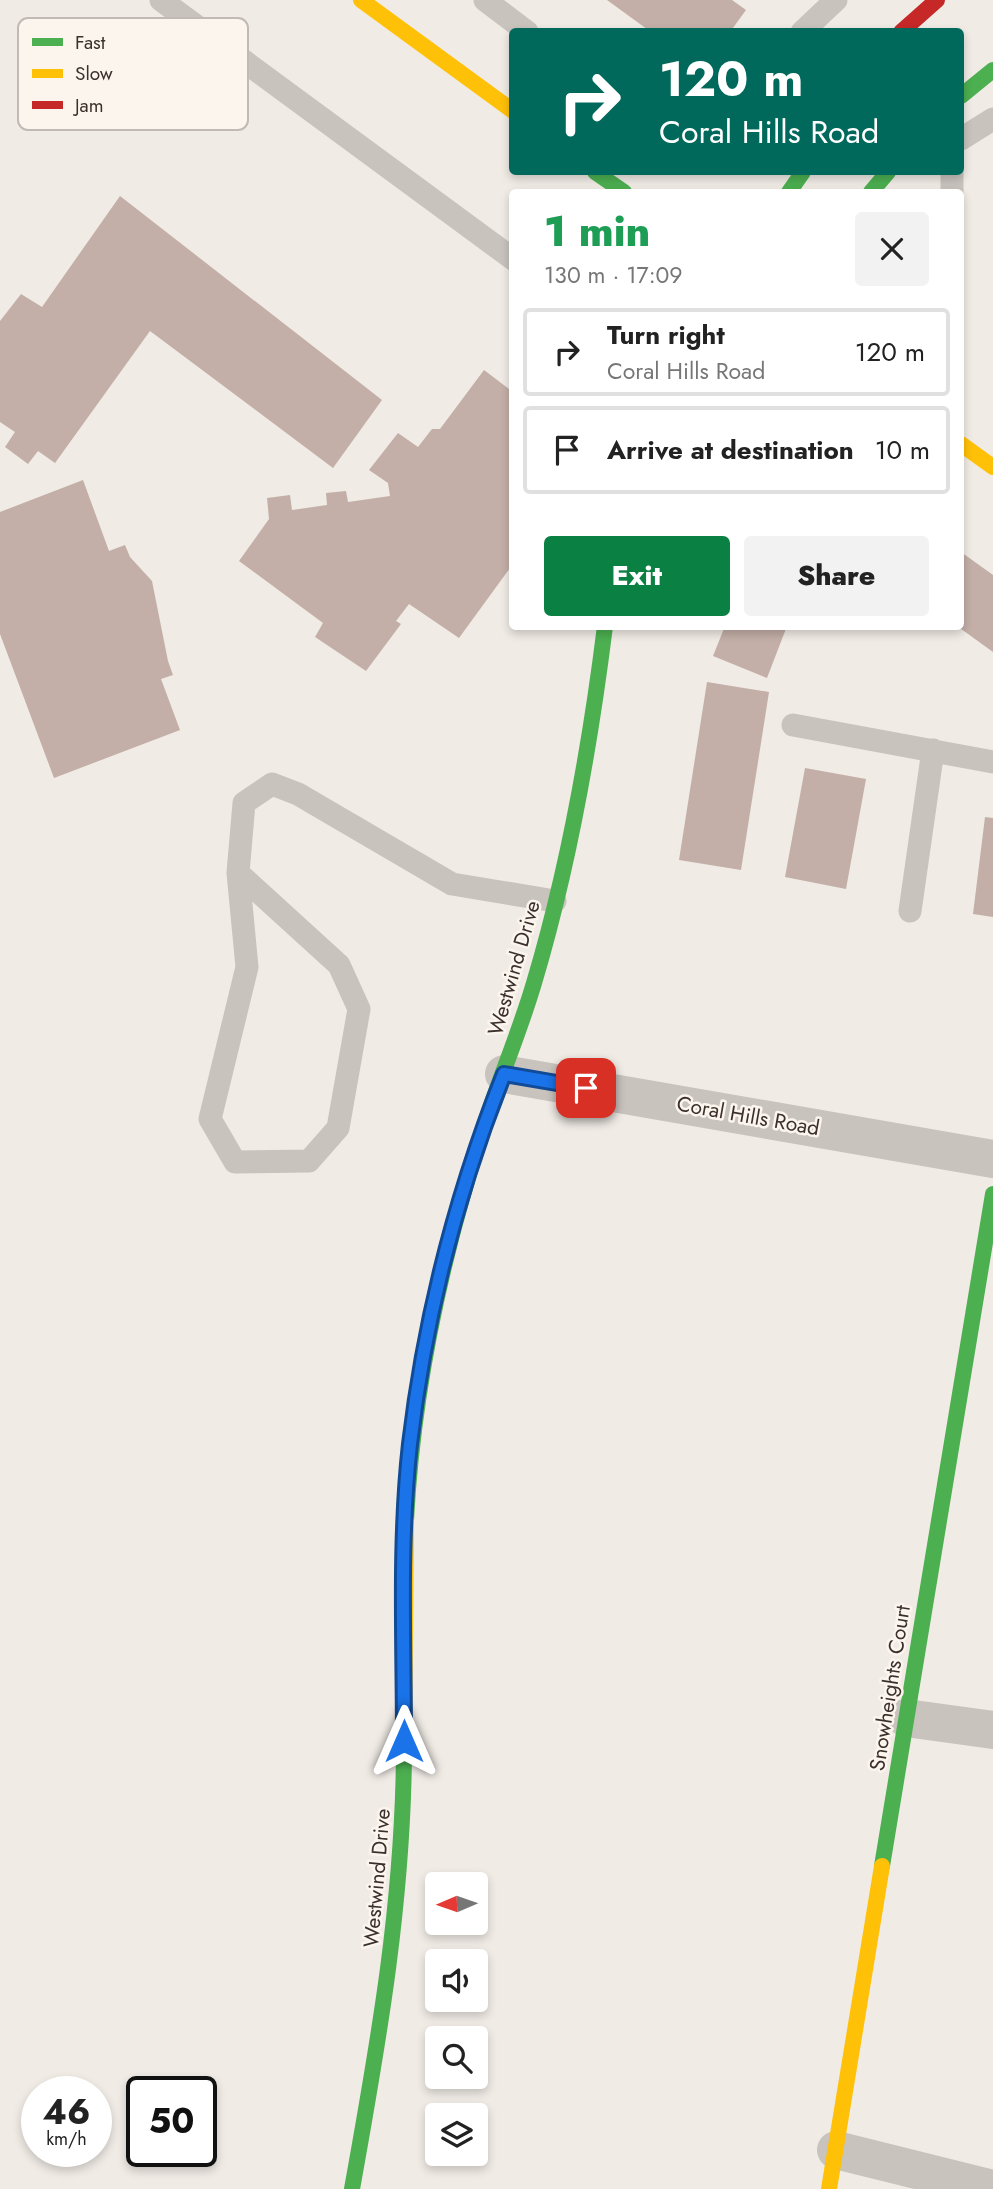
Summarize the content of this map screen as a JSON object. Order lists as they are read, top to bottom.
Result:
{
  "streets": {
    "main road": ["Westwind Drive", "Snowheights Court"],
    "street": ["Coral Hills Road"]
  },
  "crossings": [
    ["Westwind Drive", "Coral Hills Road"]
  ],
  "legend": ["Fast", "Slow", "Jam"],
  "north": "left",
  "page": {
    "turn": ["120 m", "Coral Hills Road"],
    "heading": ["1 min", "130 m · 17:09"],
    "list": [
      {
        "name": "Turn right",
        "note": "Coral Hills Road",
        "value": "120 m"
      },
      {
        "name": "Arrive at destination",
        "value": "10 m"
      }
    ],
    "buttons": ["Exit", "Share"],
    "speed": "46 km/h",
    "limit": "50"
  }
}
